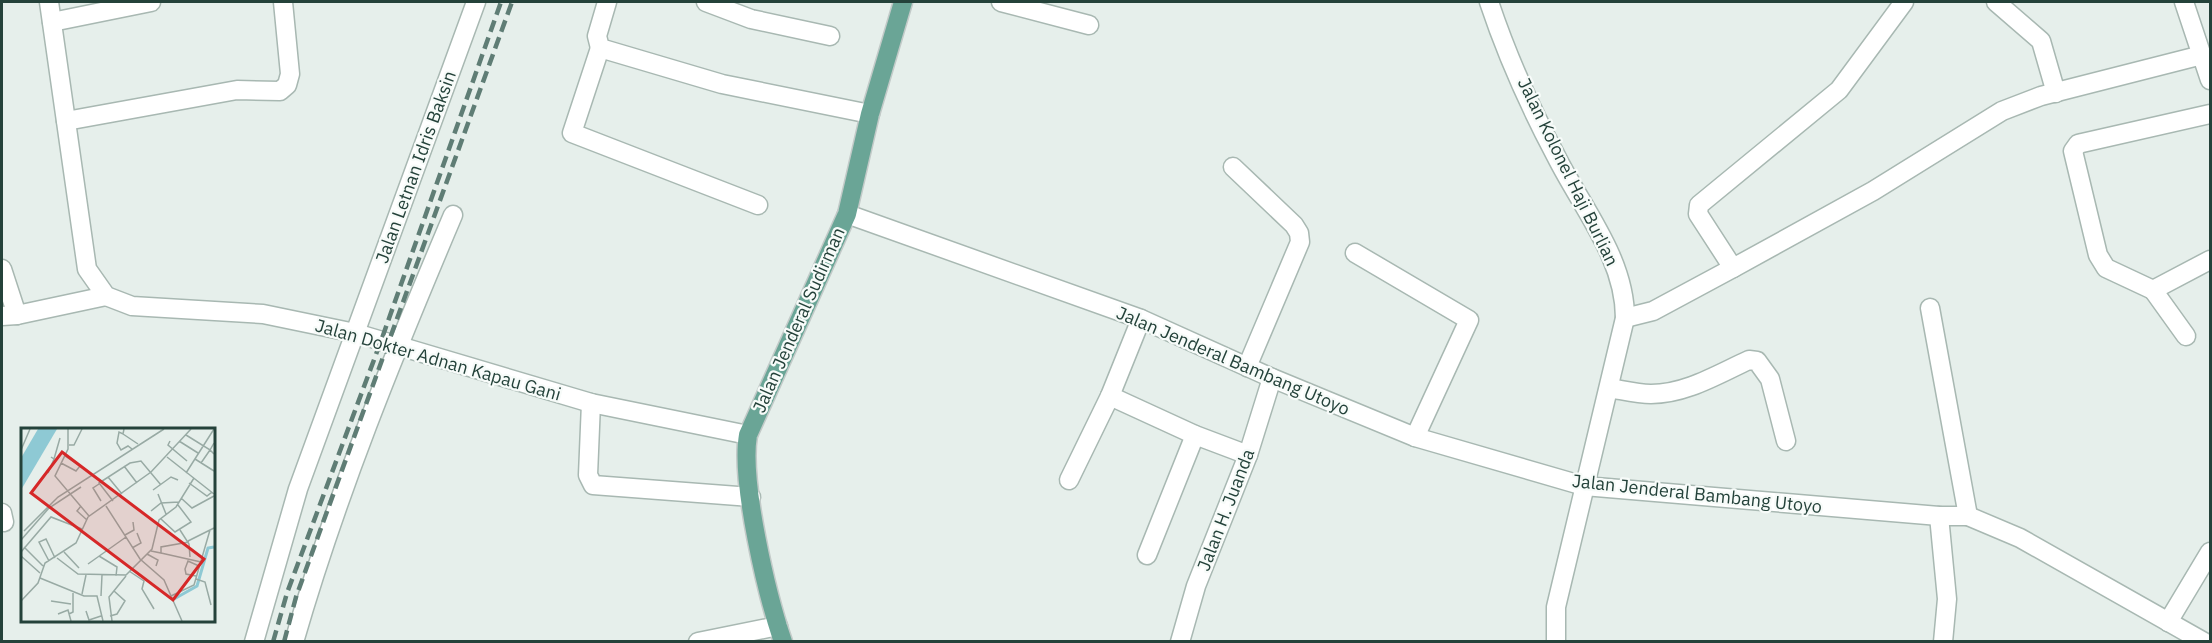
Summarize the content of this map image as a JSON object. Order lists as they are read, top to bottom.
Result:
{
  "streets": {
    "main road": ["Jalan Jenderal Sudirman"],
    "street": [
      "Jalan Letnan Idris Baksin",
      "Jalan Kolonel Haji Burlian",
      "Jalan Dokter Adnan Kapau Gani",
      "Jalan Jenderal Bambang Utoyo",
      "Jalan H. Juanda"
    ]
  },
  "crossings": [
    ["Jalan Letnan Idris Baksin", "Jalan Dokter Adnan Kapau Gani"],
    ["Jalan Kolonel Haji Burlian", "Jalan Jenderal Bambang Utoyo"],
    ["Jalan Jenderal Sudirman", "Jalan Dokter Adnan Kapau Gani"],
    ["Jalan Jenderal Sudirman", "Jalan Jenderal Bambang Utoyo"],
    ["Jalan Jenderal Bambang Utoyo", "Jalan H. Juanda"]
  ]
}
